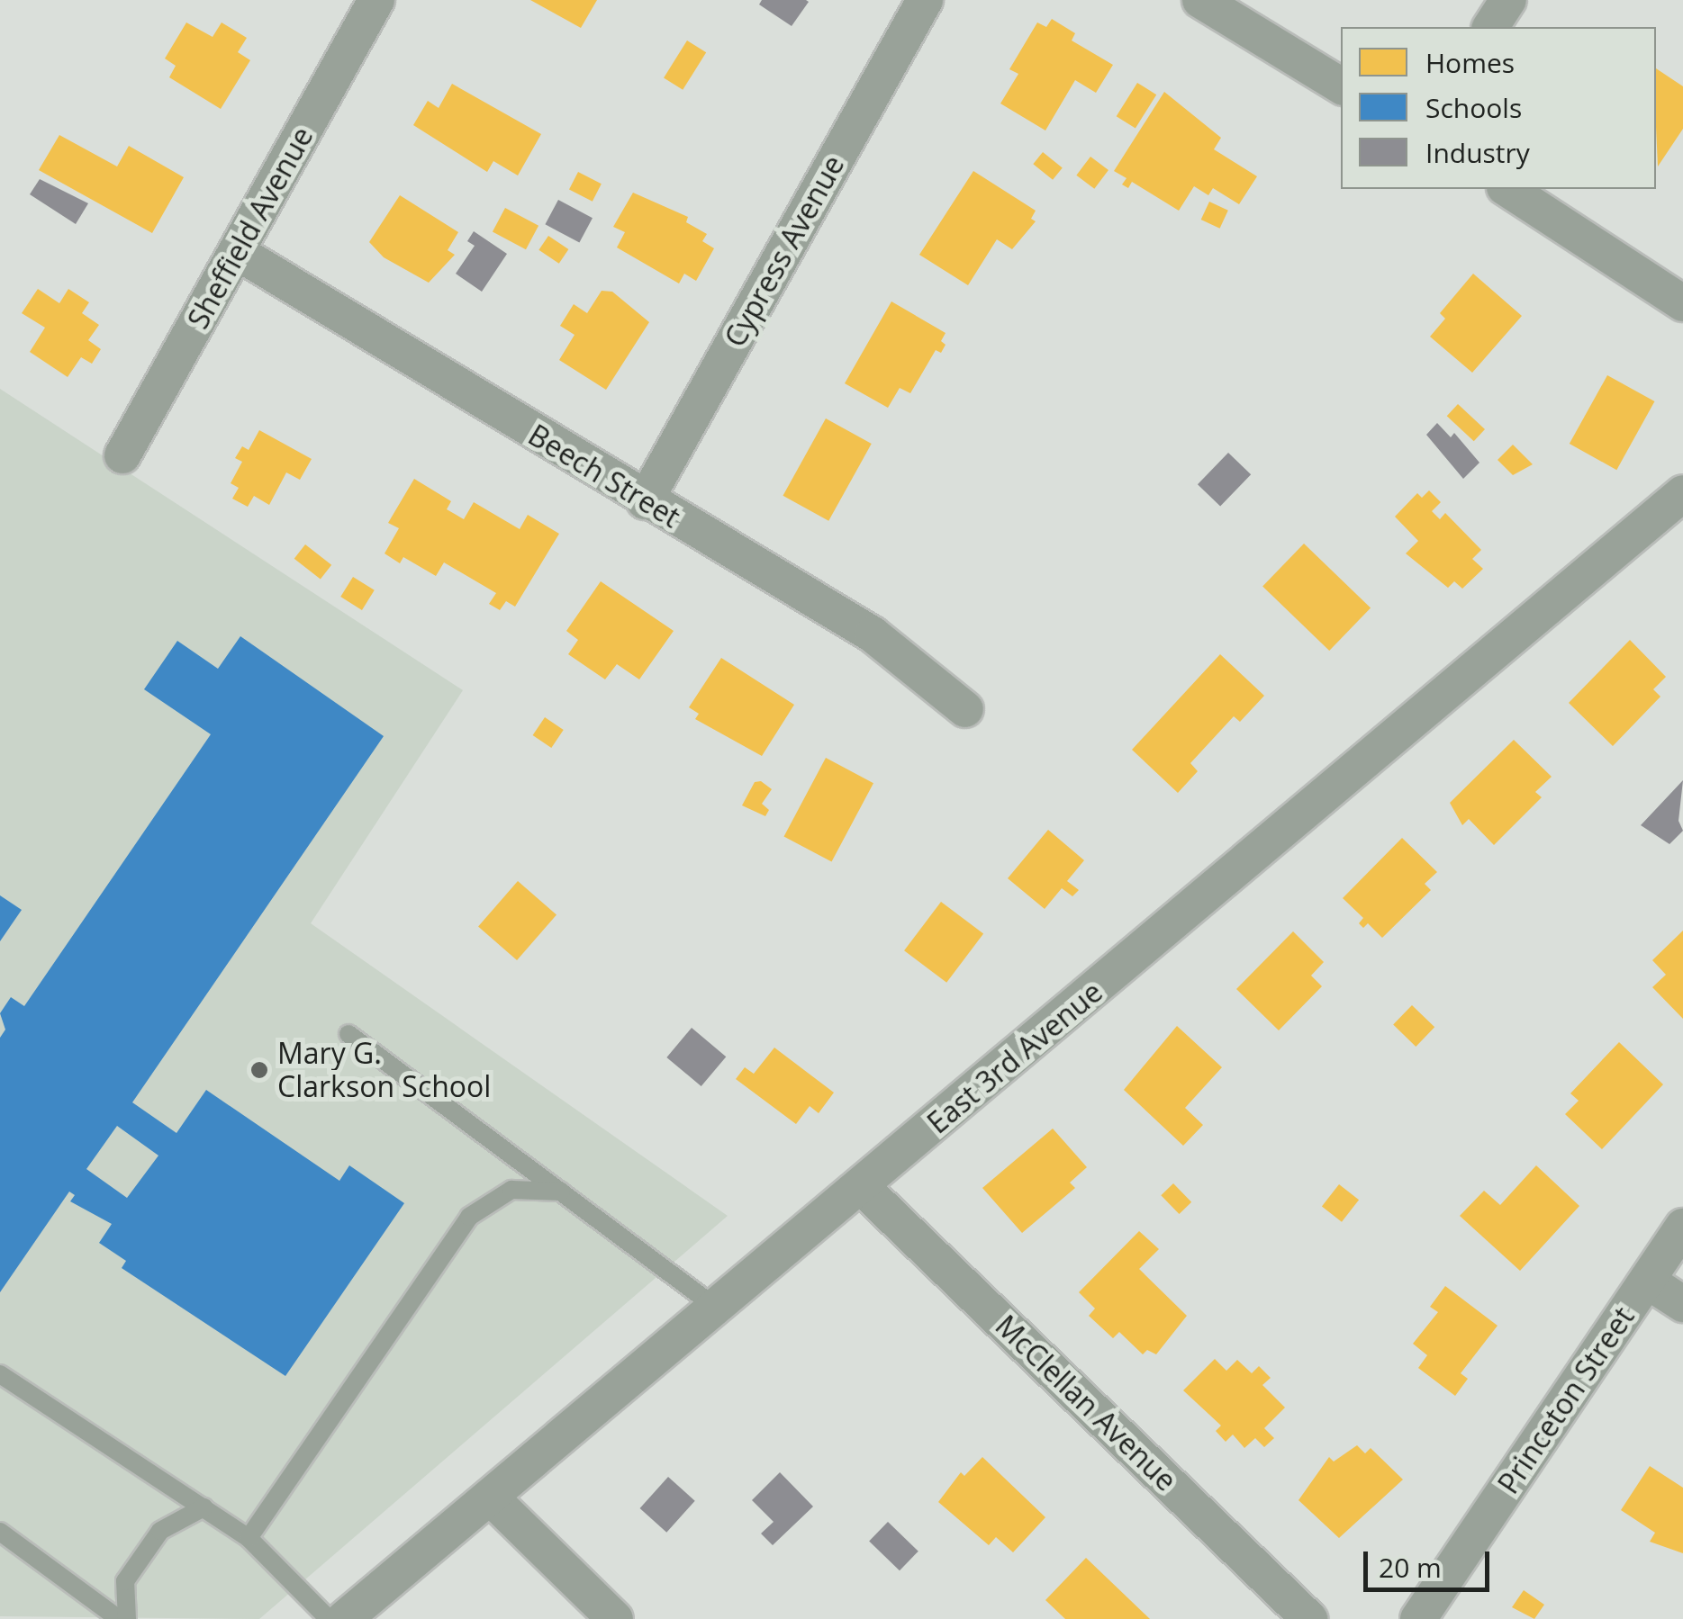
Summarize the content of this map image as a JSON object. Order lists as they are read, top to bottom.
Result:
{
  "streets": {
    "street": [
      "Sheffield Avenue",
      "Cypress Avenue",
      "Beech Street",
      "East 3rd Avenue",
      "Princeton Street",
      "McClellan Avenue"
    ]
  },
  "crossings": [
    ["Sheffield Avenue", "Beech Street"],
    ["Cypress Avenue", "Beech Street"],
    ["East 3rd Avenue", "McClellan Avenue"]
  ],
  "places": ["Mary G. Clarkson School"],
  "legend": ["Homes", "Schools", "Industry"],
  "scale_bar": "20 m"
}
